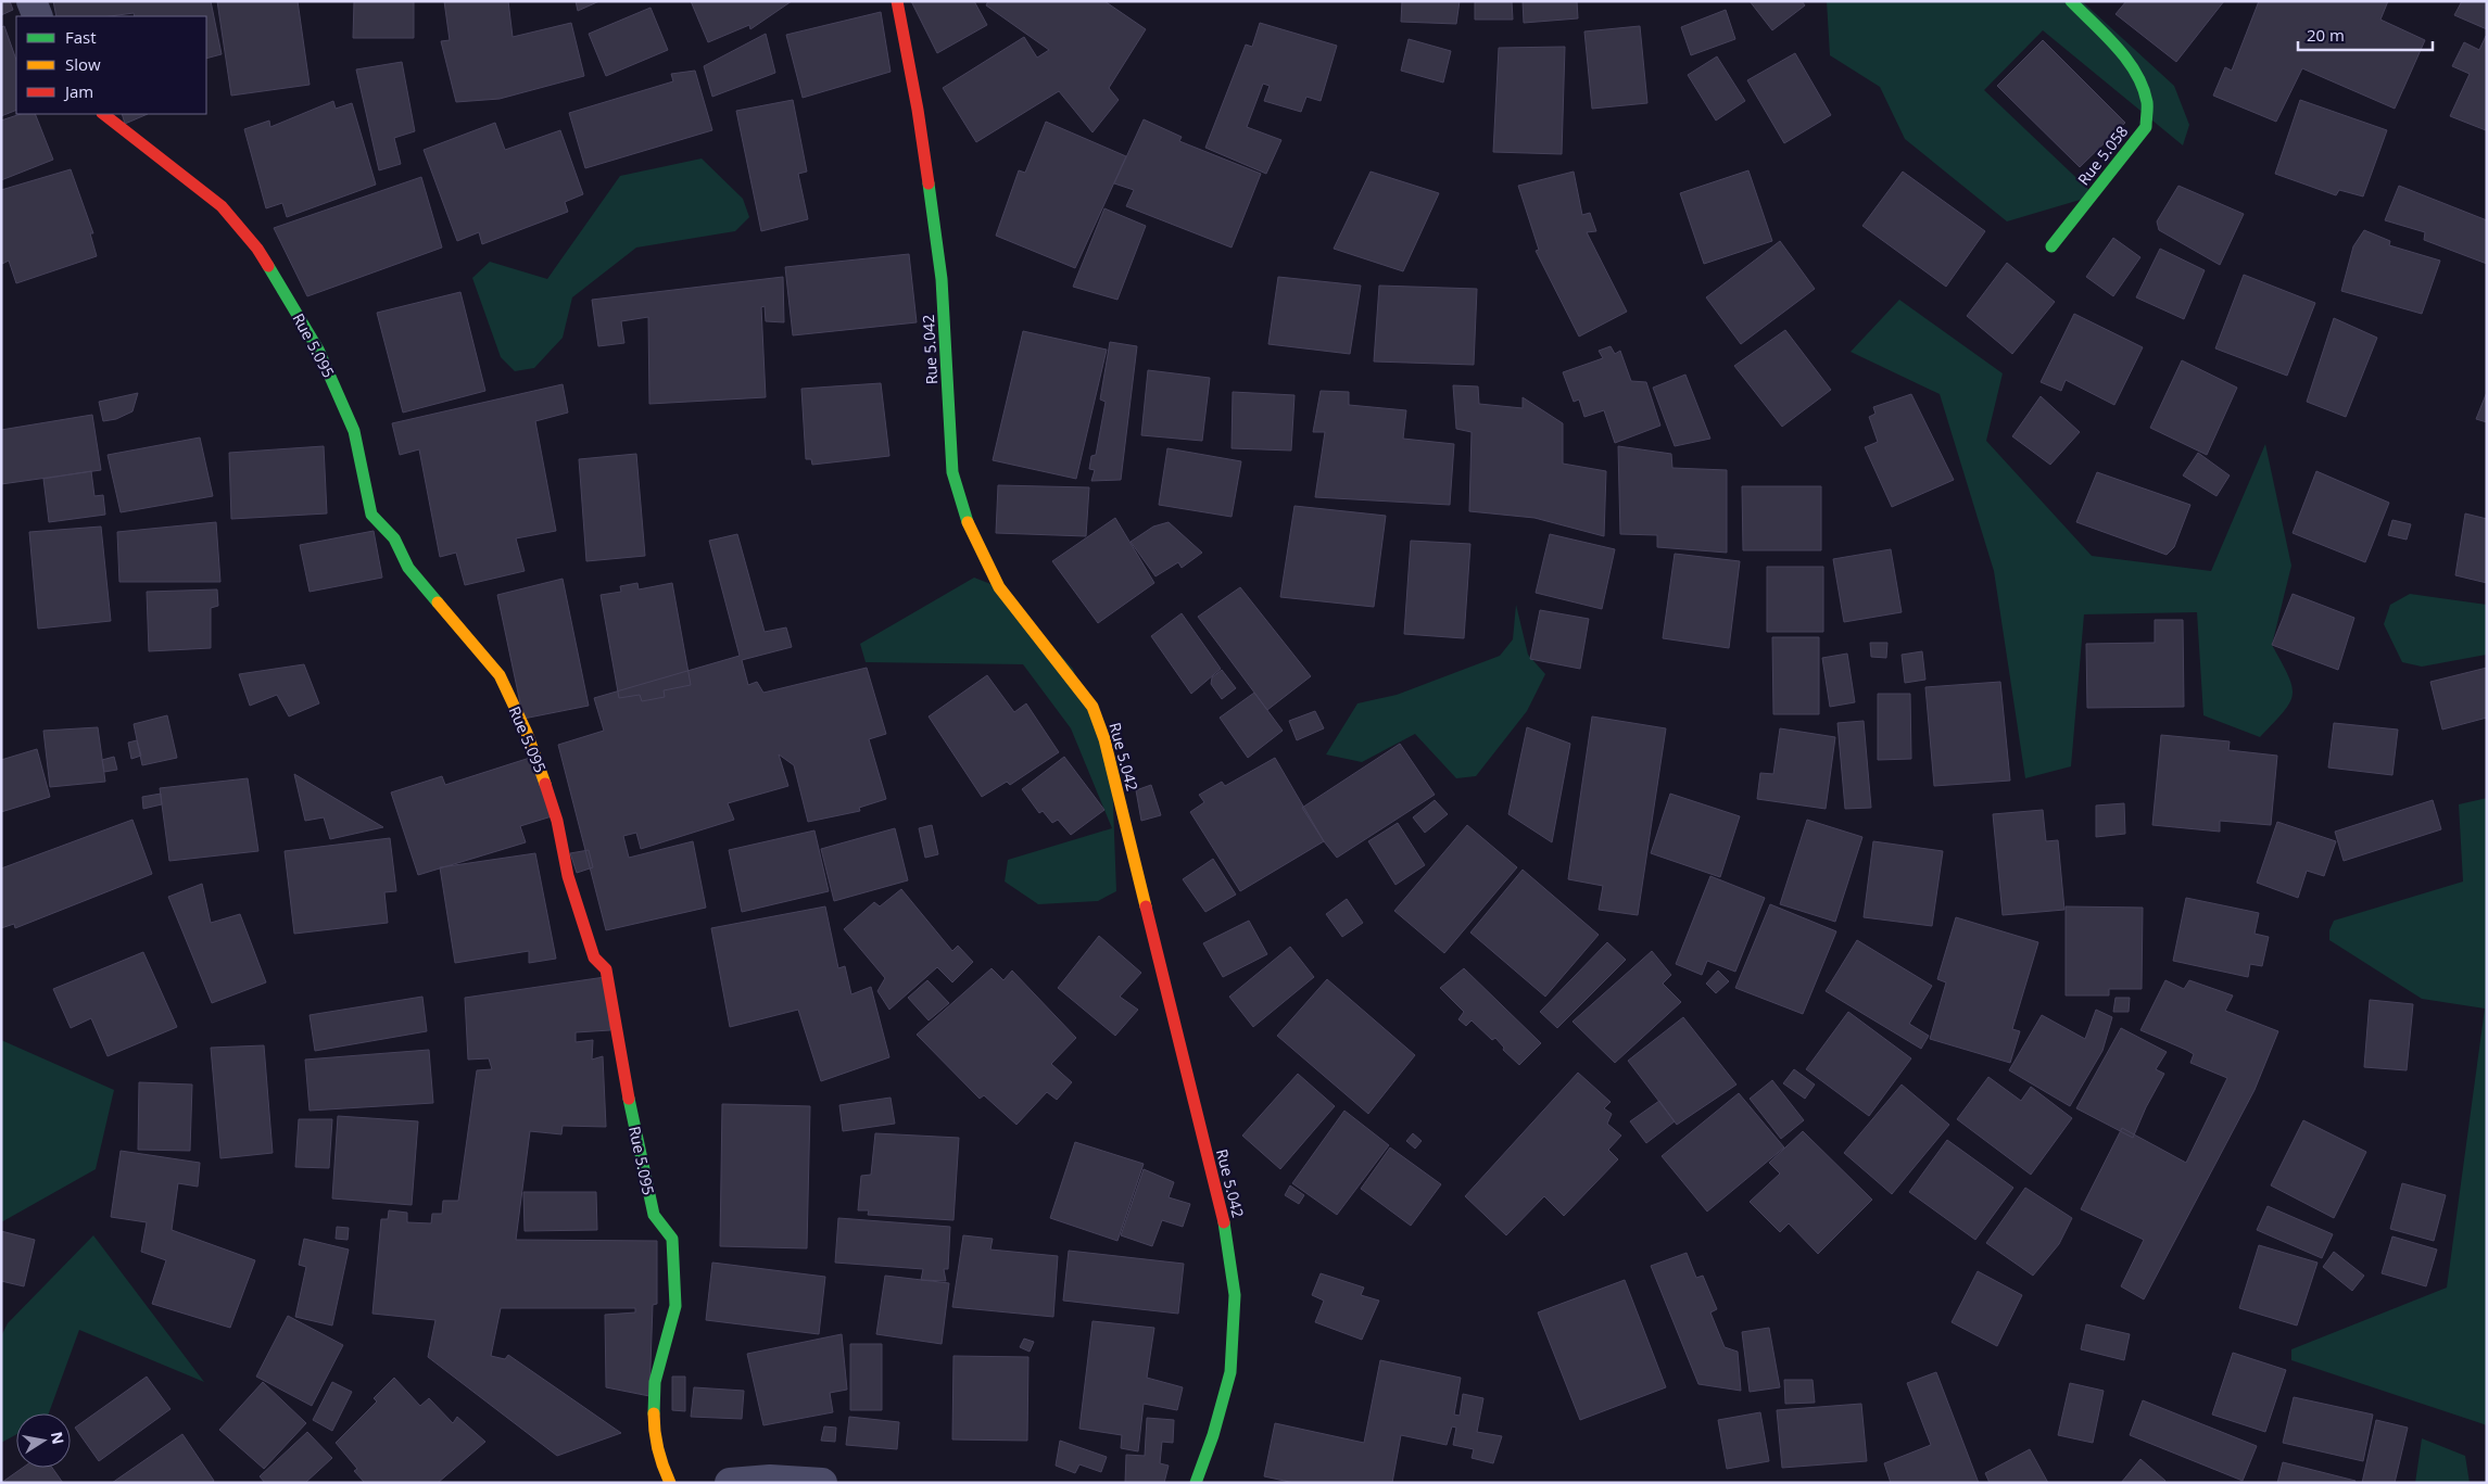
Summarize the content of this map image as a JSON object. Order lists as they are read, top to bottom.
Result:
{
  "streets": {
    "street": ["Rue 5.058", "Rue 5.095", "Rue 5.042"]
  },
  "legend": ["Fast", "Slow", "Jam"],
  "scale_bar": "20 m",
  "north": "right"
}
